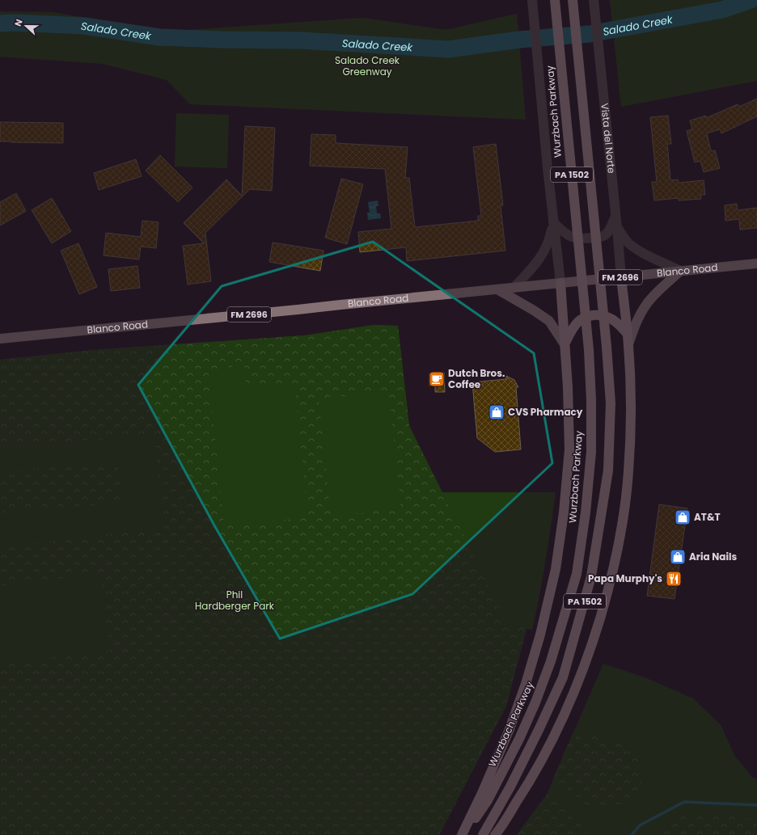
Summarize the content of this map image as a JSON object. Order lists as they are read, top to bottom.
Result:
{
  "streets": {
    "highway": ["Wurzbach Parkway", "PA 1502"],
    "main road": ["Blanco Road", "FM 2696"],
    "street": ["Vista del Norte"]
  },
  "crossings": [
    ["Wurzbach Parkway", "Blanco Road"],
    ["Vista del Norte", "Blanco Road"]
  ],
  "water": ["Salado Creek"],
  "parks": ["Salado Creek Greenway", "Phil Hardberger Park"],
  "places": {
    "cafe": ["Dutch Bros. Coffee"],
    "shop": ["CVS Pharmacy", "AT&T", "Aria Nails"],
    "restaurant": ["Papa Murphy's"]
  },
  "north": "left"
}
